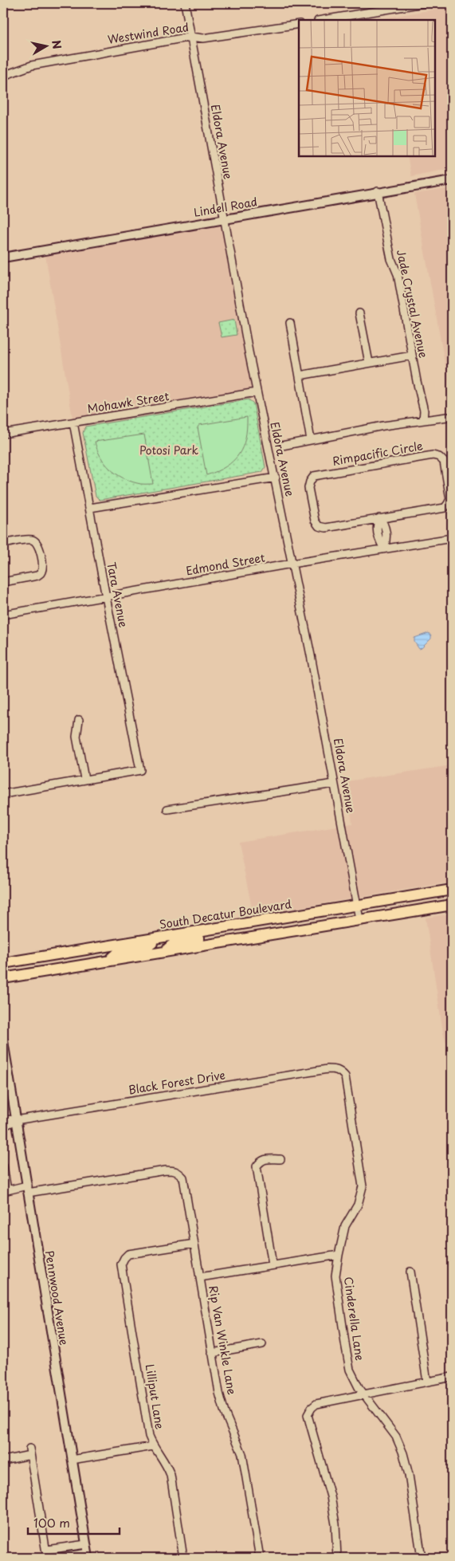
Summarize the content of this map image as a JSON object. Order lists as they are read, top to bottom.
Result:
{
  "streets": {
    "main road": ["South Decatur Boulevard"],
    "street": [
      "Westwind Road",
      "Eldora Avenue",
      "Lindell Road",
      "Jade Crystal Avenue",
      "Mohawk Street",
      "Rimpacific Circle",
      "Edmond Street",
      "Tara Avenue",
      "Black Forest Drive",
      "Pennwood Avenue",
      "Cinderella Lane",
      "Rip Van Winkle Lane",
      "Lilliput Lane"
    ]
  },
  "crossings": [
    ["Westwind Road", "Eldora Avenue"],
    ["Eldora Avenue", "Lindell Road"],
    ["Eldora Avenue", "Mohawk Street"],
    ["Eldora Avenue", "Edmond Street"],
    ["Eldora Avenue", "South Decatur Boulevard"],
    ["Lindell Road", "Jade Crystal Avenue"],
    ["Mohawk Street", "Tara Avenue"],
    ["Edmond Street", "Tara Avenue"],
    ["Black Forest Drive", "Pennwood Avenue"],
    ["Black Forest Drive", "Cinderella Lane"],
    ["Pennwood Avenue", "Rip Van Winkle Lane"],
    ["Rip Van Winkle Lane", "Lilliput Lane"]
  ],
  "parks": ["Potosi Park"],
  "scale_bar": "100 m",
  "north": "right"
}
